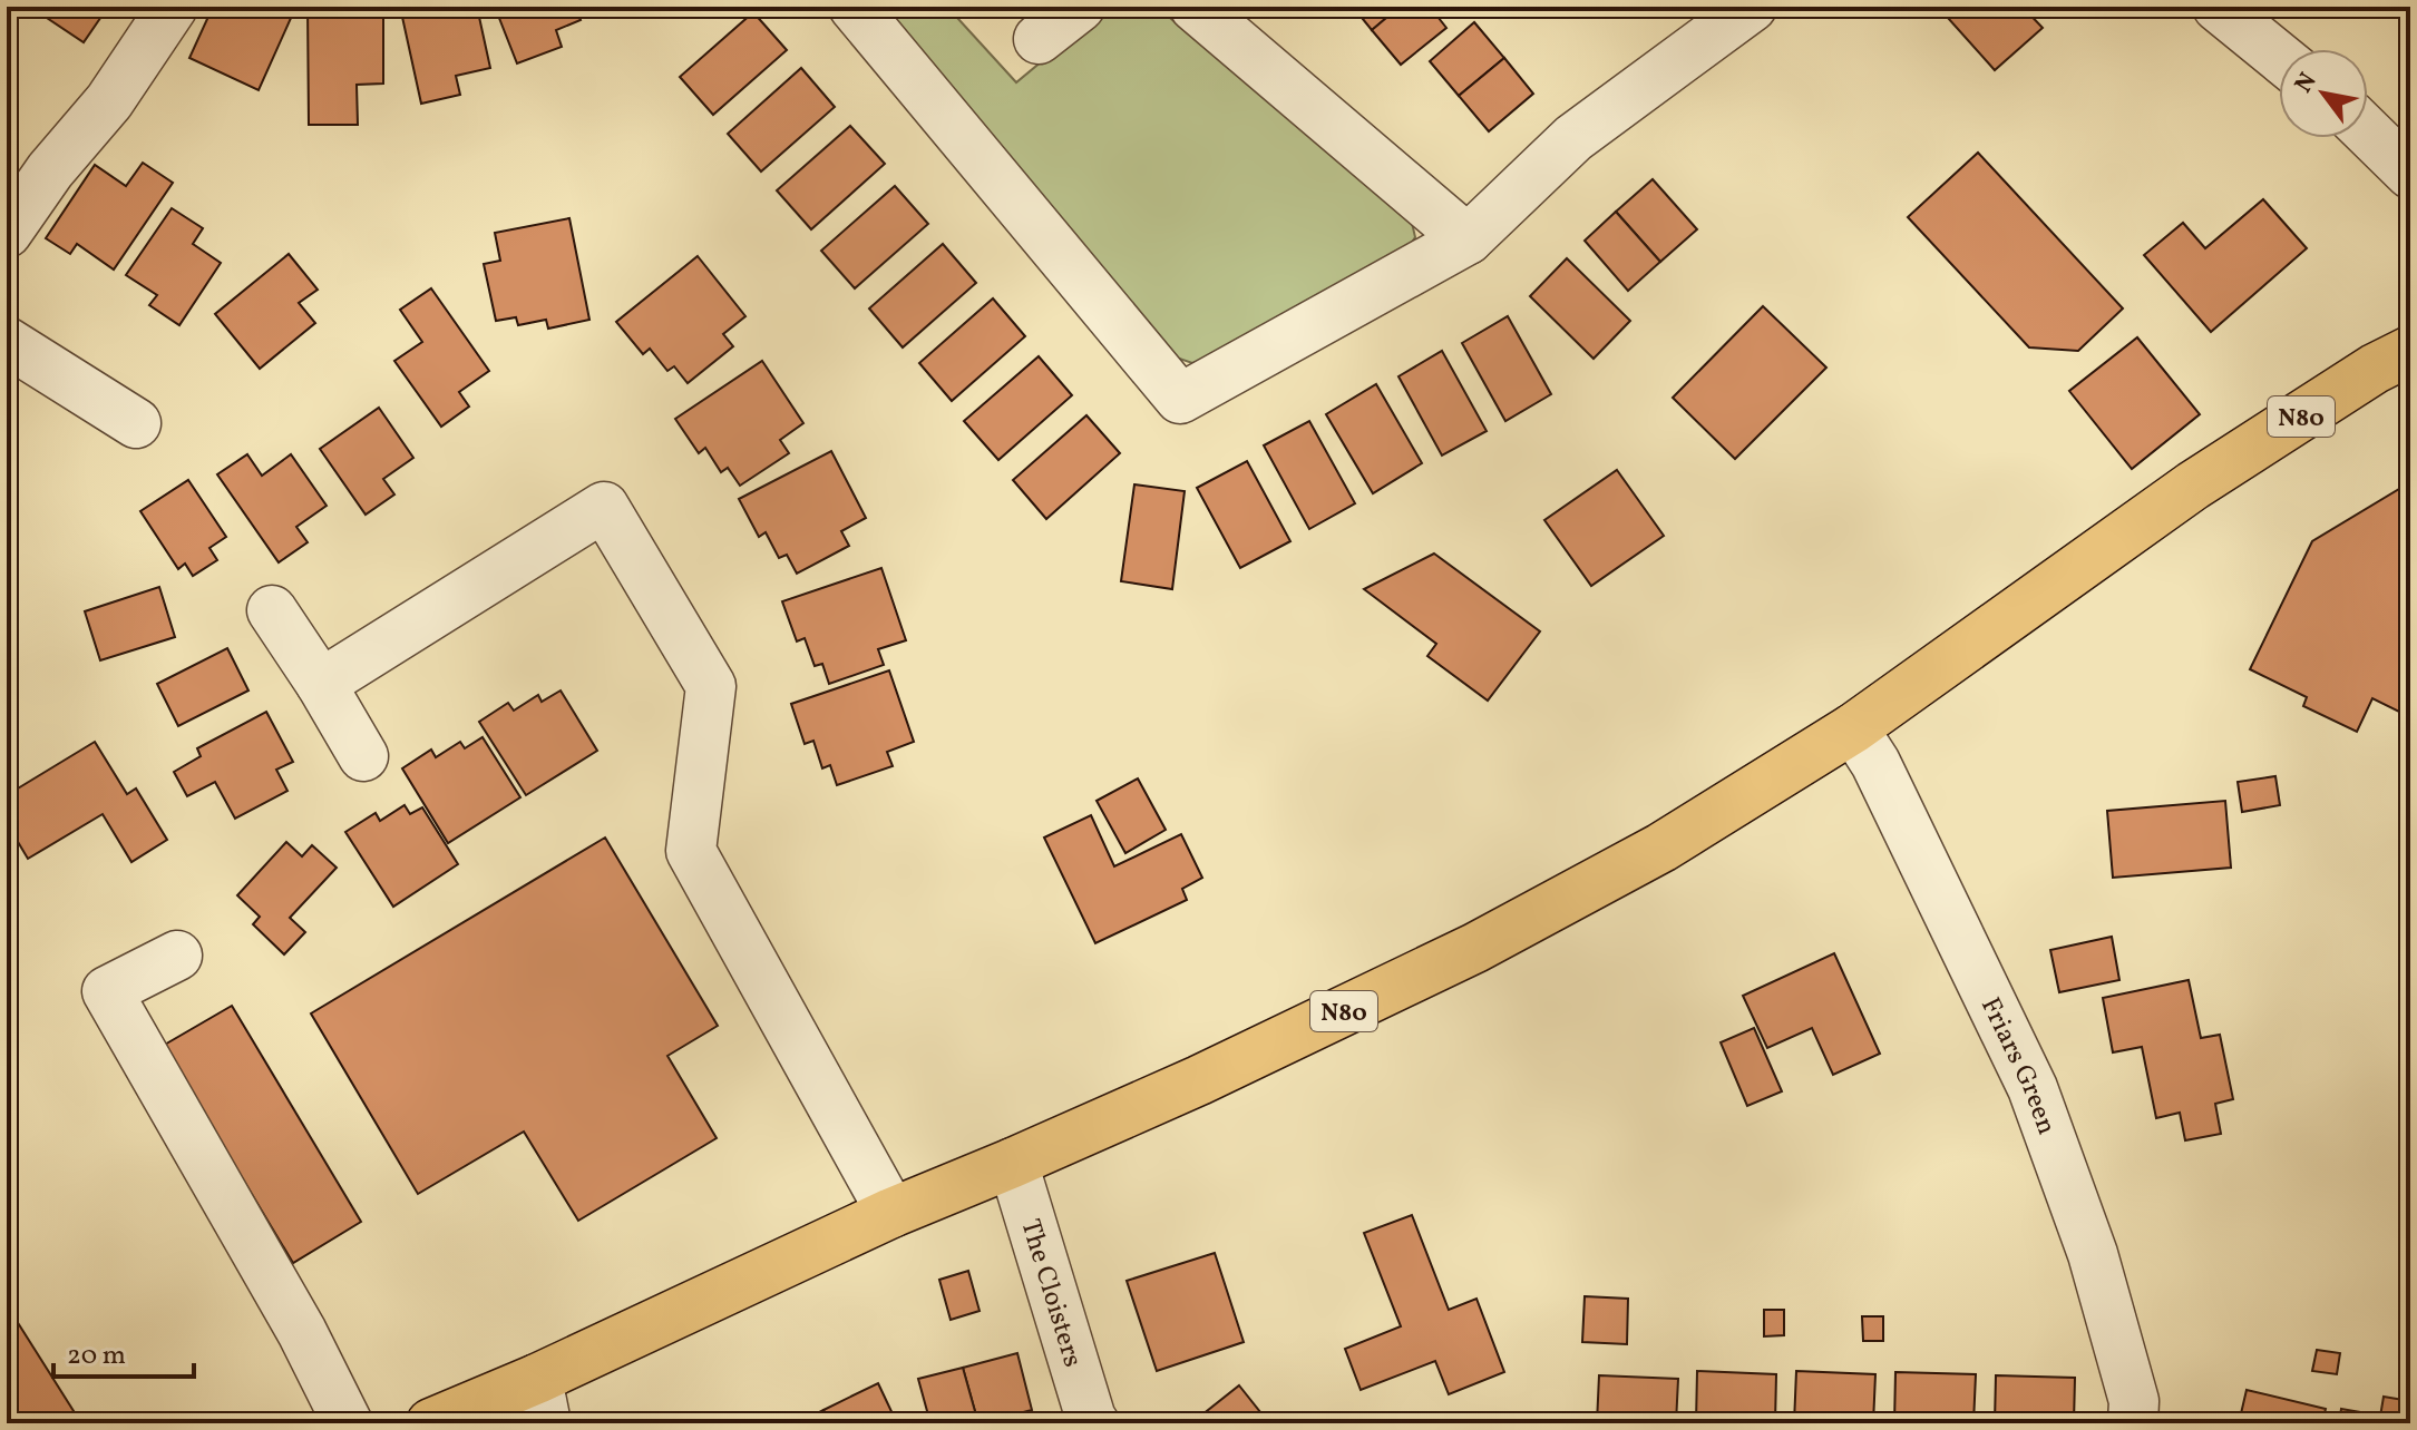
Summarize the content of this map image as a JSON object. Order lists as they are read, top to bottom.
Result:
{
  "streets": {
    "main road": ["N80"],
    "street": ["Friars Green", "The Cloisters"]
  },
  "crossings": [
    ["N80", "Friars Green"],
    ["N80", "The Cloisters"]
  ],
  "scale_bar": "20 m",
  "north": "top left"
}
